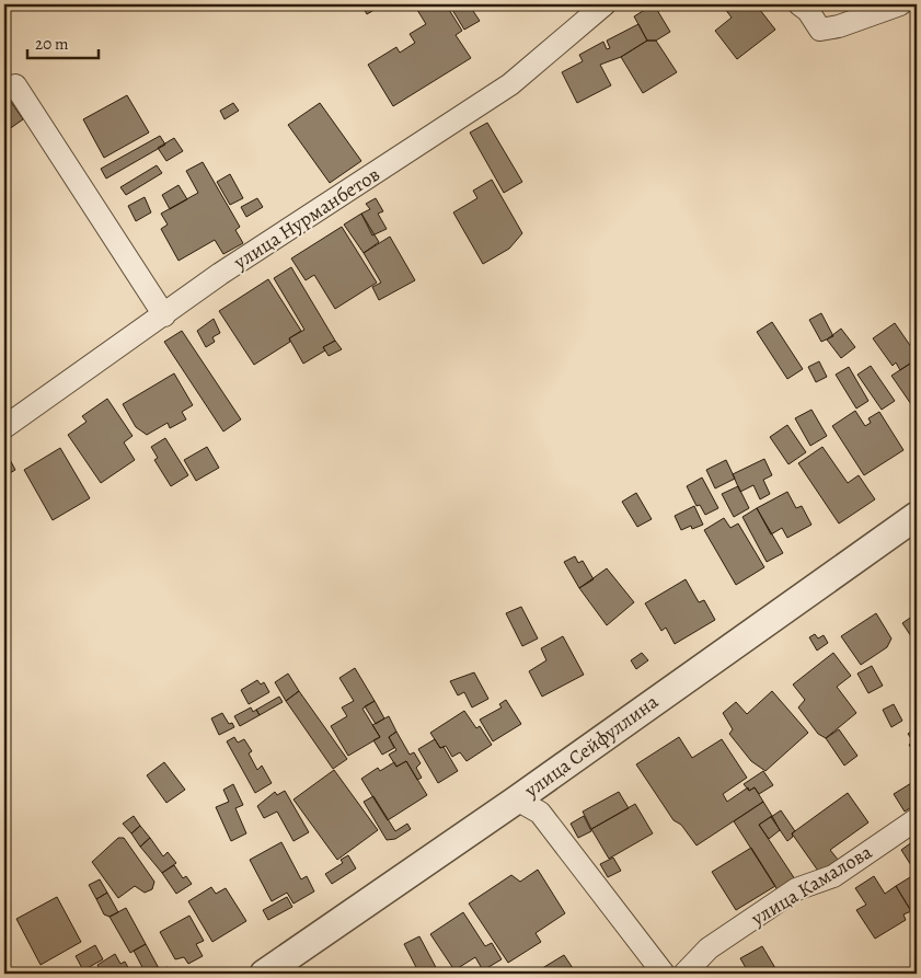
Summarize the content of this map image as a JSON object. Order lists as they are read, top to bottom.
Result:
{
  "streets": {
    "street": ["улица Нурманбетов", "улица Сейфуллина", "улица Камалова"]
  },
  "scale_bar": "20 m"
}
